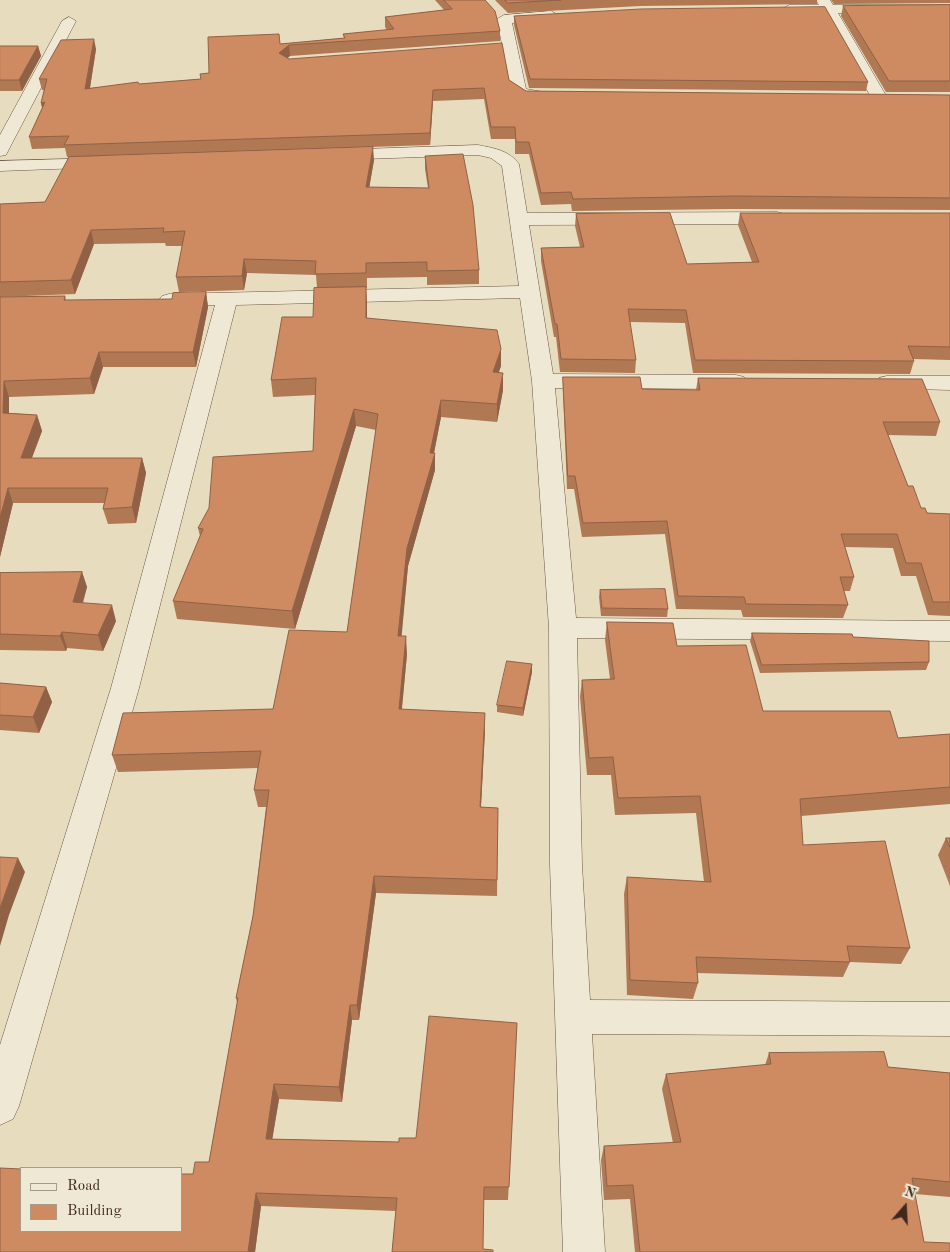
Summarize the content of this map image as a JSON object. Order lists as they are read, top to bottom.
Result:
{
  "legend": ["Road", "Building"],
  "north": "top"
}
